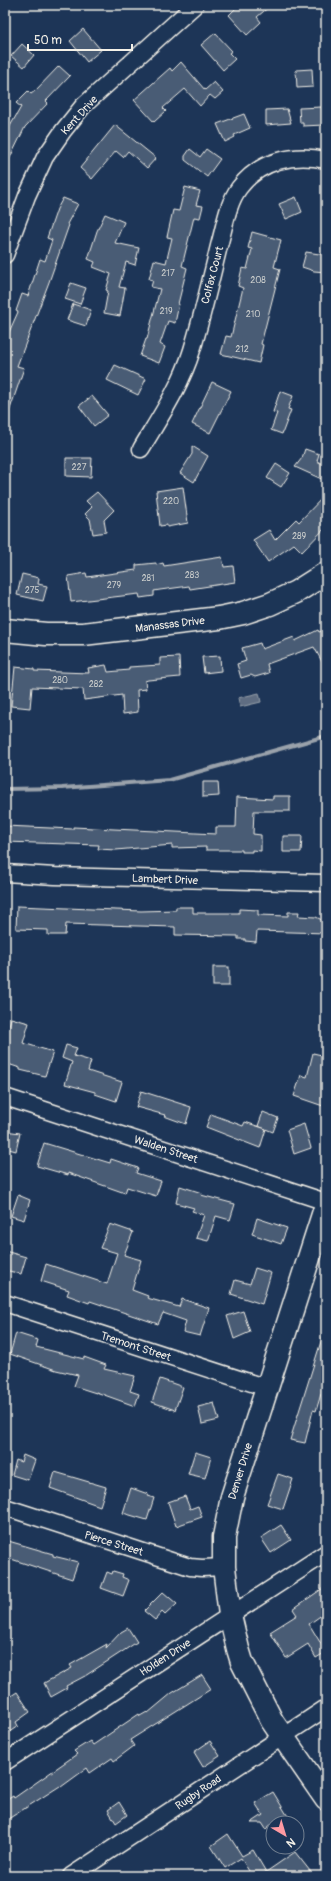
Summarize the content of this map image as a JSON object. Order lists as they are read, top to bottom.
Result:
{
  "streets": {
    "street": [
      "Kent Drive",
      "Colfax Court",
      "Manassas Drive",
      "Lambert Drive",
      "Walden Street",
      "Tremont Street",
      "Denver Drive",
      "Pierce Street",
      "Holden Drive",
      "Rugby Road"
    ]
  },
  "crossings": [
    ["Walden Street", "Denver Drive"],
    ["Tremont Street", "Denver Drive"],
    ["Denver Drive", "Pierce Street"],
    ["Denver Drive", "Holden Drive"],
    ["Denver Drive", "Rugby Road"]
  ],
  "house_numbers": [
    "217",
    "208",
    "219",
    "210",
    "212",
    "227",
    "220",
    "289",
    "283",
    "281",
    "279",
    "275",
    "280",
    "282"
  ],
  "scale_bar": "50 m",
  "north": "bottom right"
}
